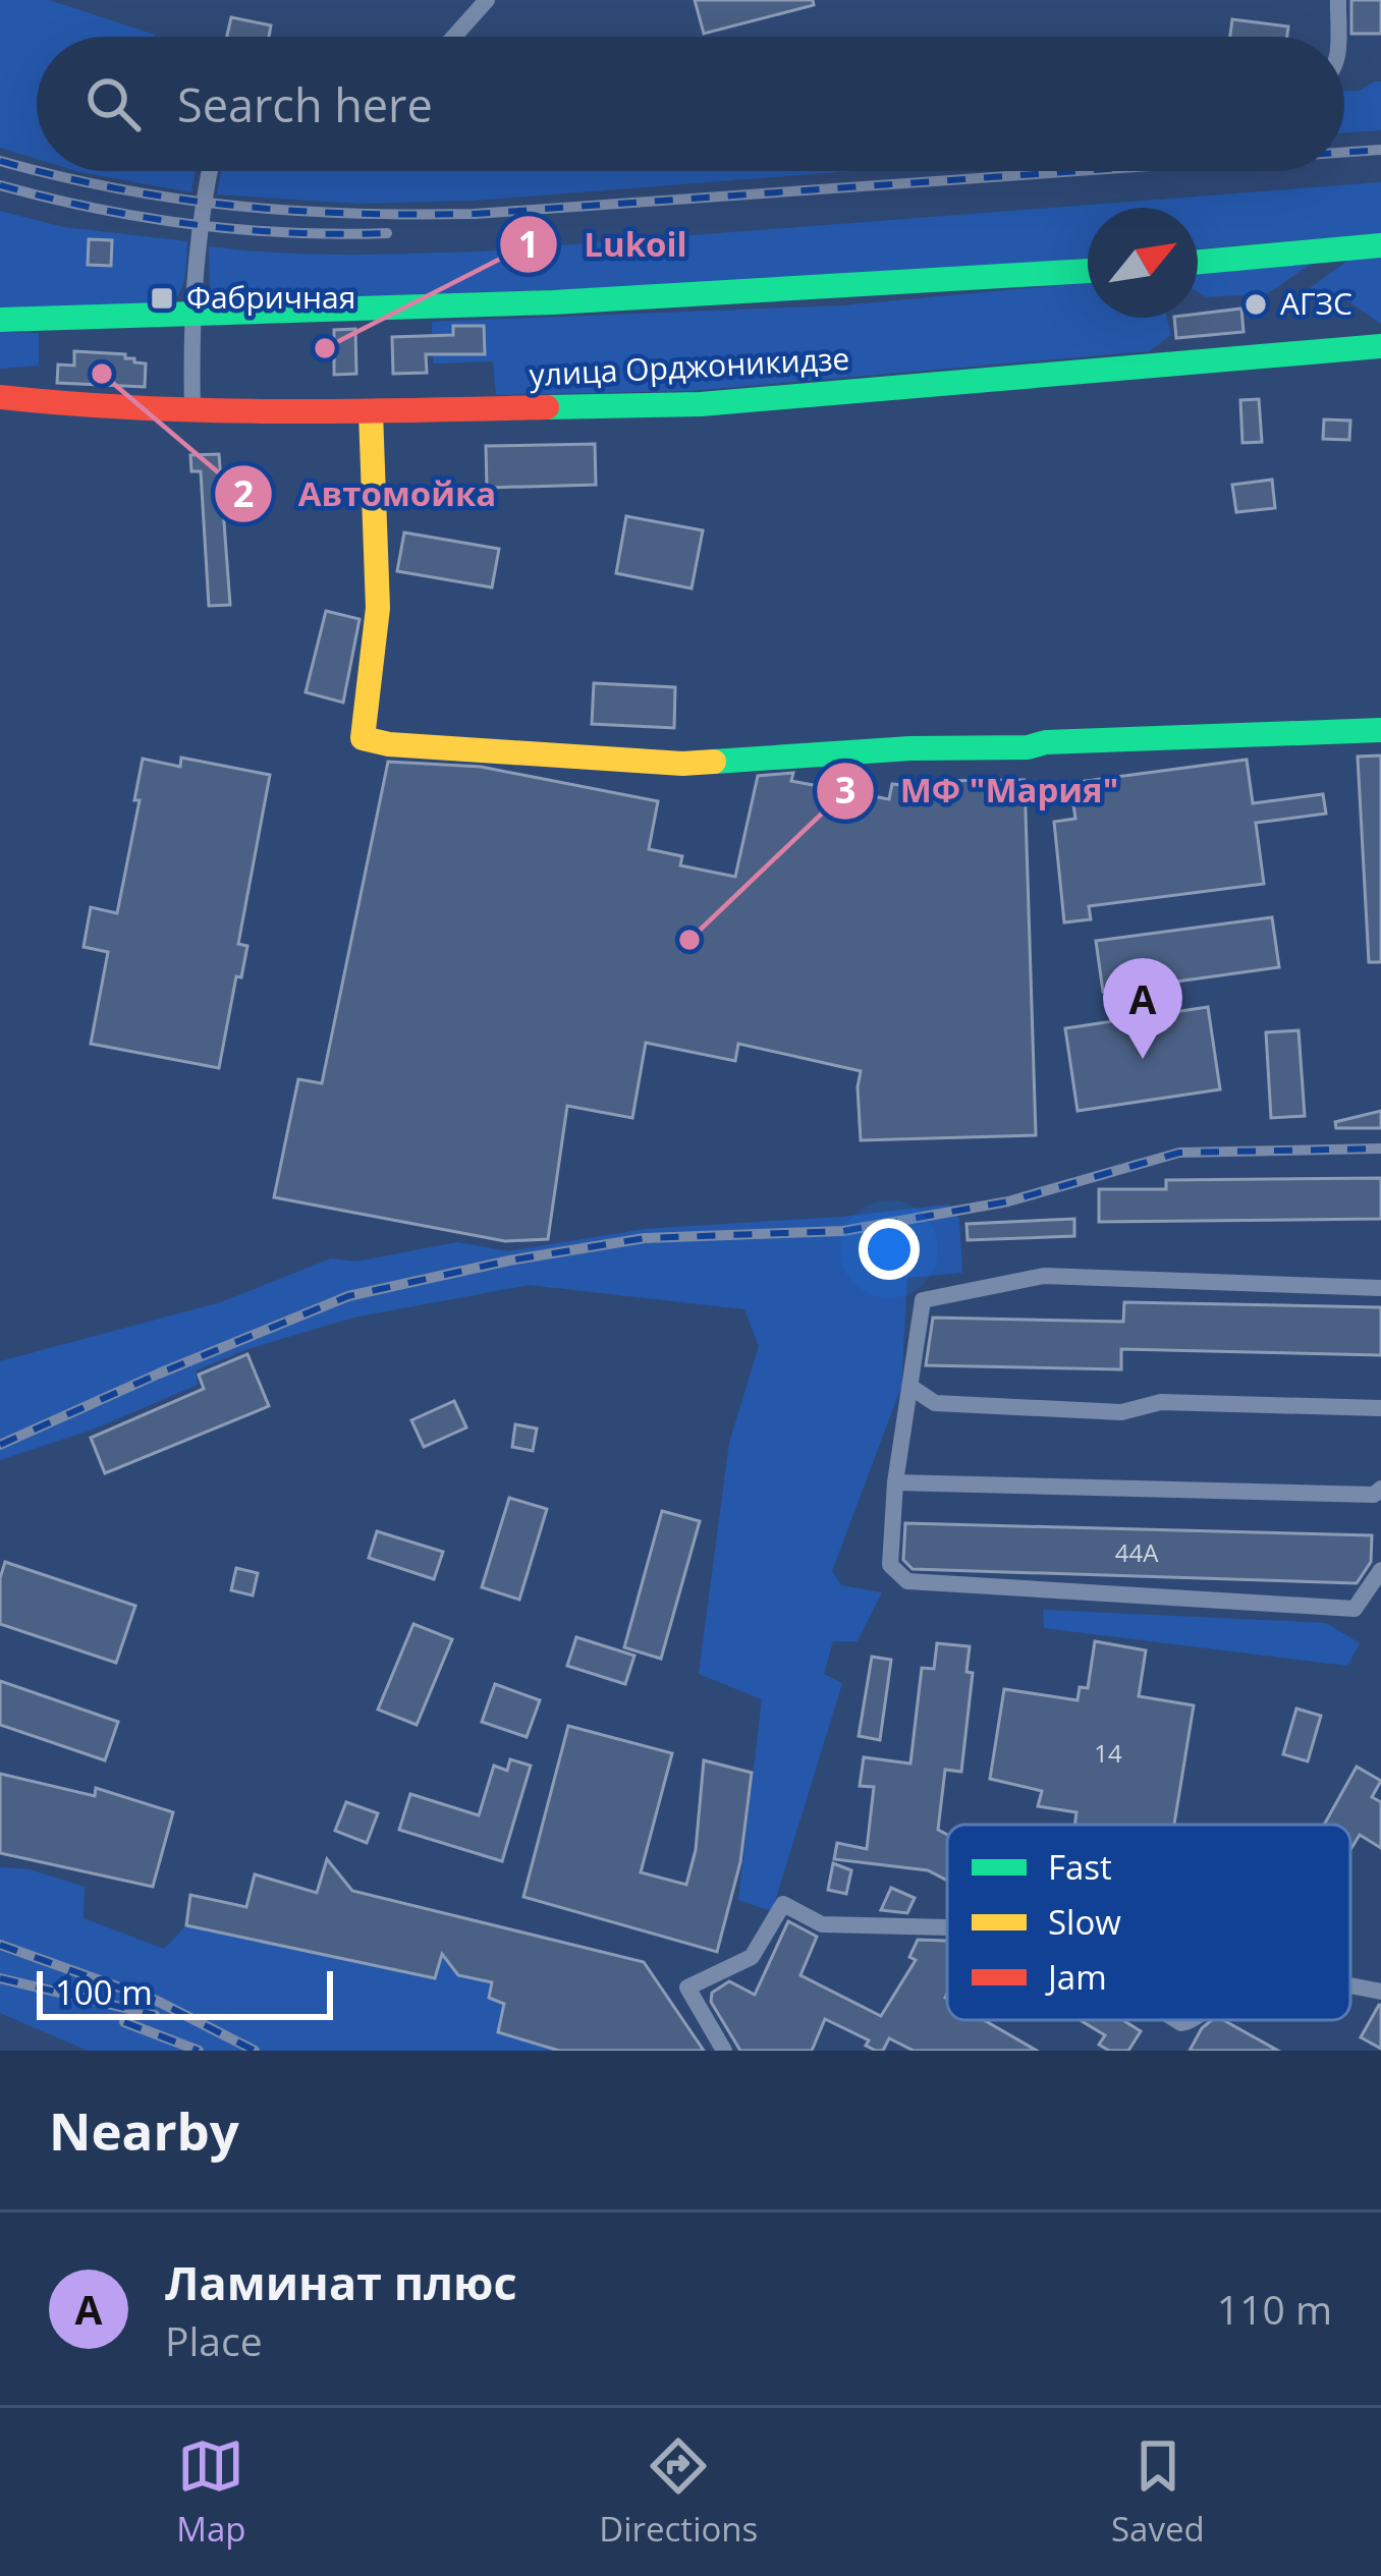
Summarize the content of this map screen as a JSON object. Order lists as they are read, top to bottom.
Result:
{
  "streets": {
    "main road": ["улица Орджоникидзе"]
  },
  "places": {
    "transit": ["Фабричная"],
    "other": [
      "АГЗС",
      "Lukoil",
      "Автомойка",
      "МФ \"Мария\""
    ]
  },
  "house_numbers": ["44А", "14"],
  "legend": ["Fast", "Slow", "Jam"],
  "scale_bar": "100 m",
  "north": "top right",
  "page": {
    "search": "Search here",
    "pins": "A",
    "scale": "100 m",
    "heading": "Nearby",
    "list": [
      {
        "mark": "A",
        "name": "Ламинат плюс",
        "note": "Place",
        "value": "110 m"
      }
    ],
    "nav": ["Map", "Directions", "Saved"]
  }
}
